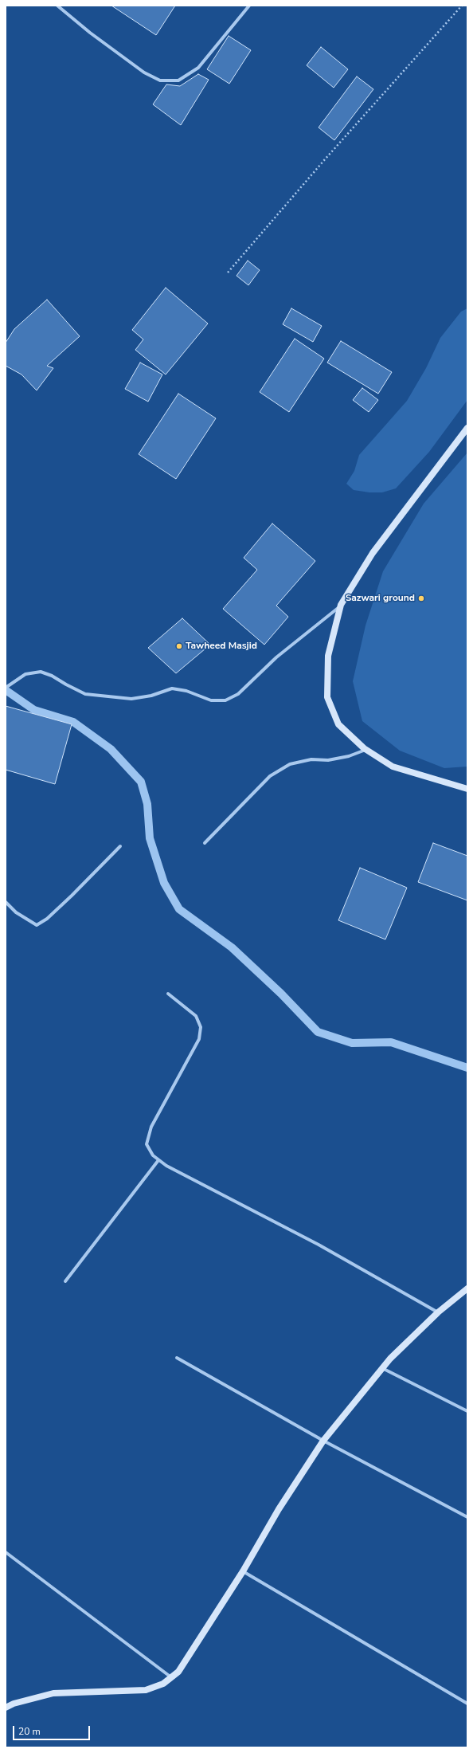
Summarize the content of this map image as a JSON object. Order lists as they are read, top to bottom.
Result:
{
  "places": ["Sazwari ground", "Tawheed Masjid"],
  "scale_bar": "20 m"
}
